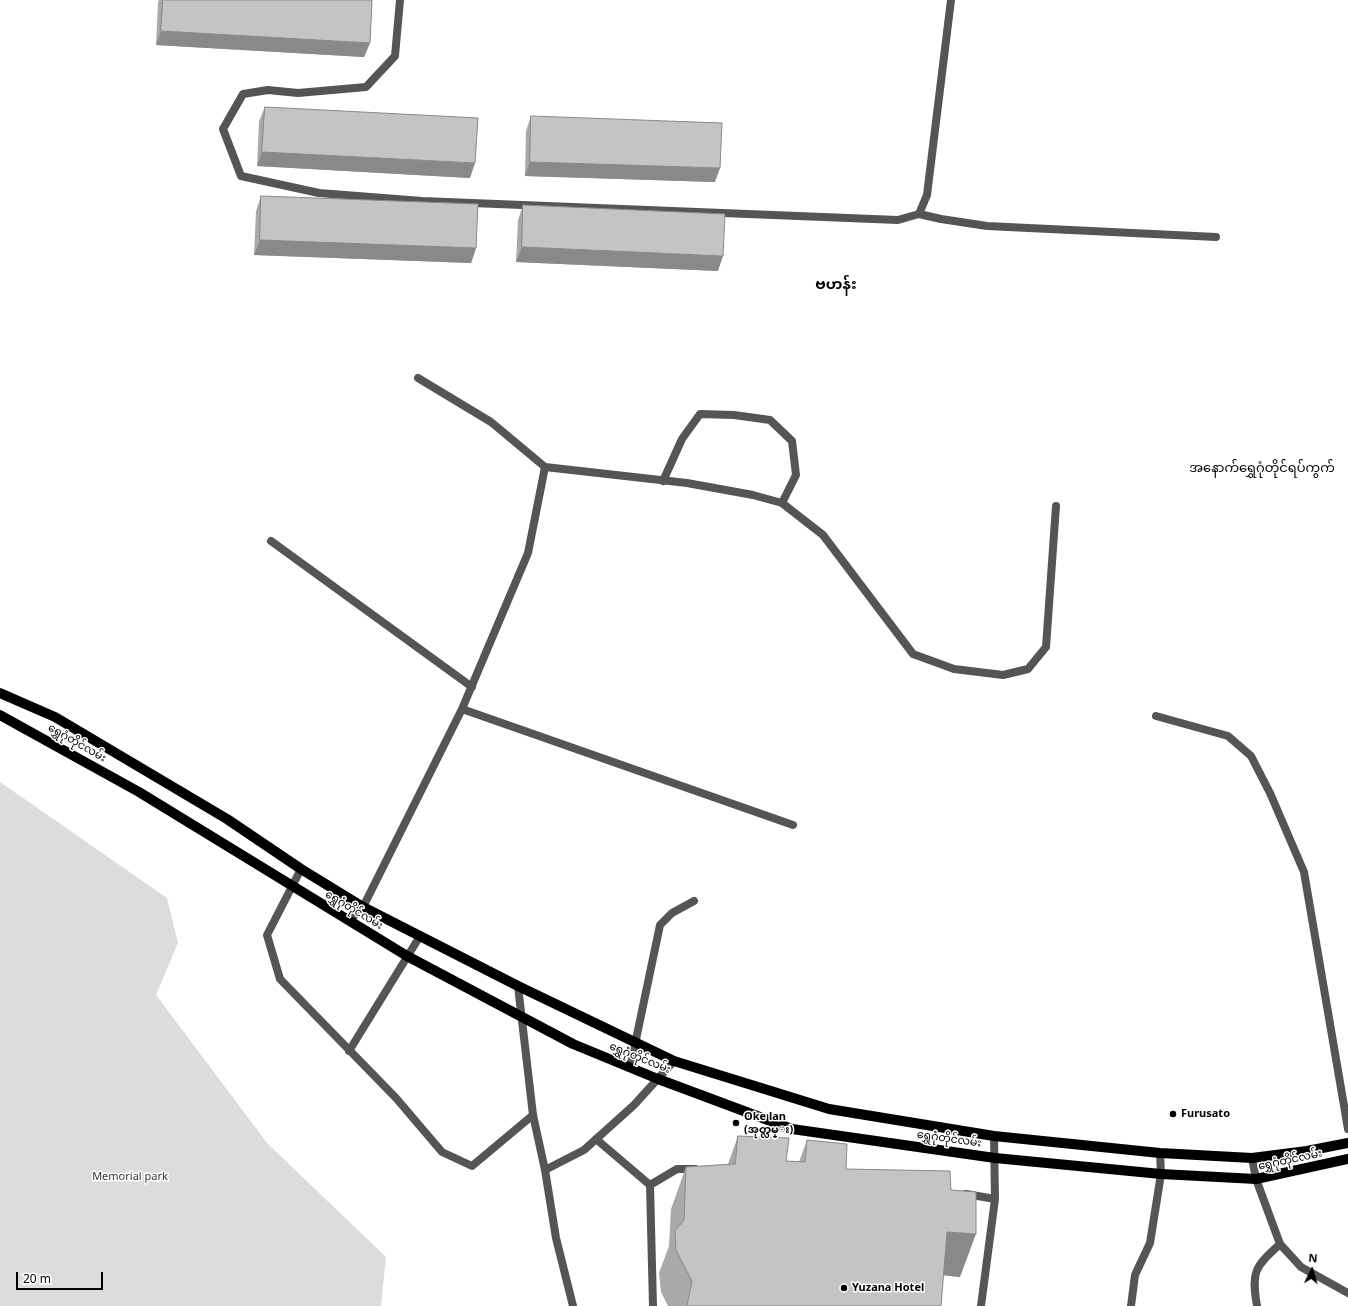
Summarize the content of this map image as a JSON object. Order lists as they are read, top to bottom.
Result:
{
  "streets": {
    "main road": ["ရွှေဂုံတိုင်လမ်း"]
  },
  "districts": ["ဗဟန်း", "အနောက်ရွှေဂုံတိုင်ရပ်ကွက်"],
  "parks": ["Memorial park"],
  "places": ["Furusato", "Oke lan (အုတ္လမ္း)", "Yuzana Hotel"],
  "scale_bar": "20 m",
  "north": "top"
}
